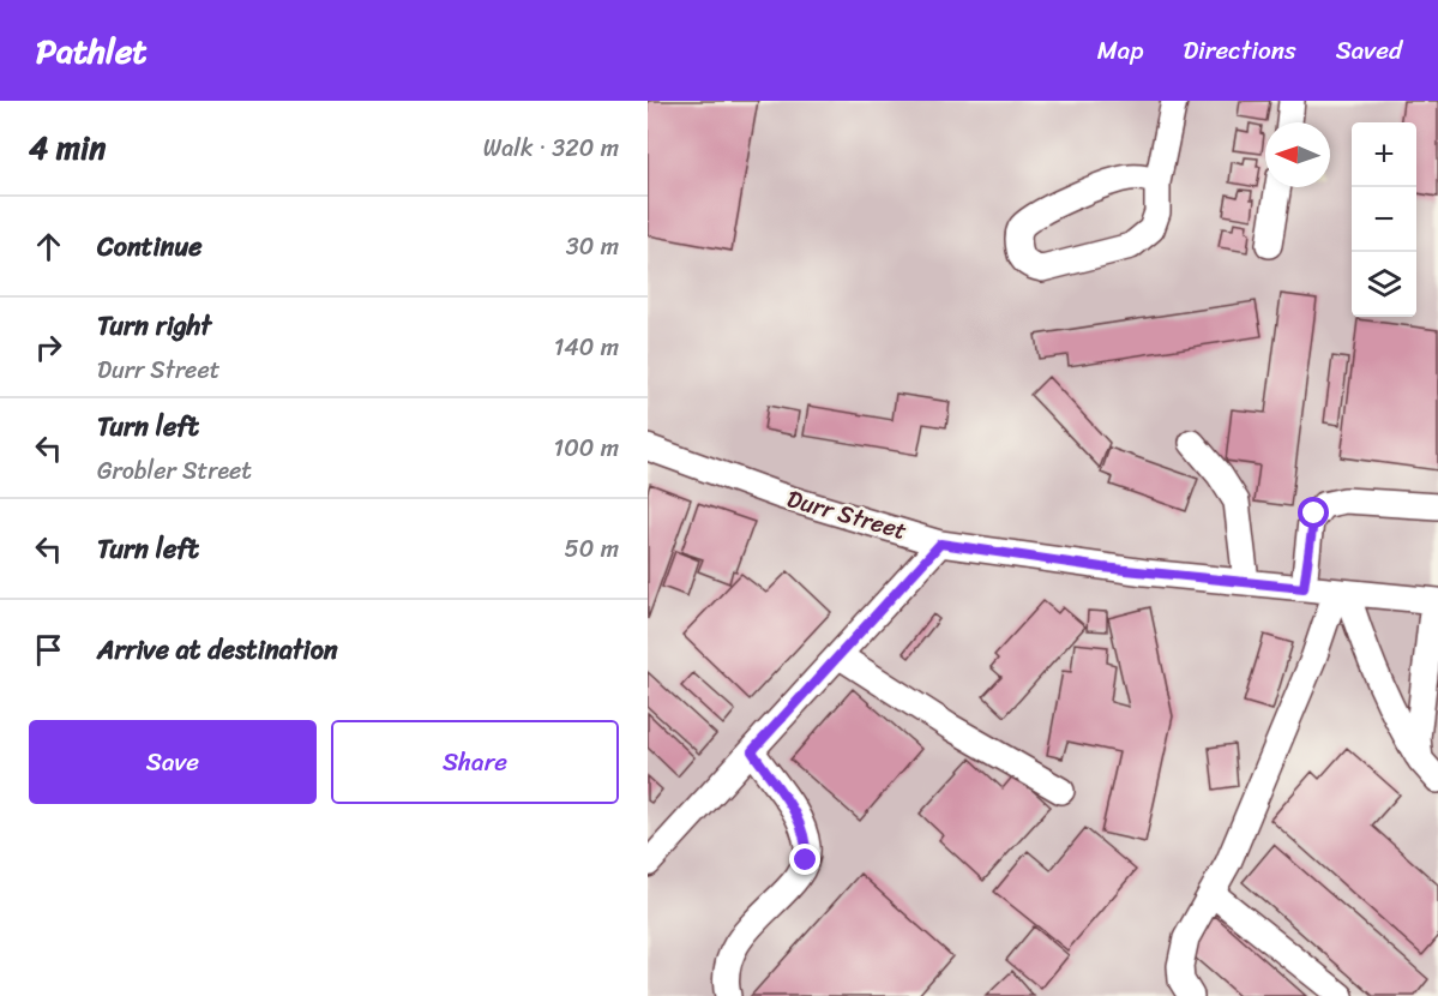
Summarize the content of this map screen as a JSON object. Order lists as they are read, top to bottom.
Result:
{
  "streets": {
    "street": ["Durr Street"]
  },
  "north": "left",
  "page": {
    "header": "Pathlet",
    "nav": ["Map", "Directions", "Saved"],
    "heading": ["4 min", "Walk · 320 m"],
    "map_buttons": ["+", "−"],
    "list": [
      ["Continue", "30 m"],
      ["Turn right", "Durr Street", "140 m"],
      ["Turn left", "Grobler Street", "100 m"],
      ["Turn left", "50 m"],
      "Arrive at destination"
    ],
    "buttons": ["Save", "Share"]
  }
}
